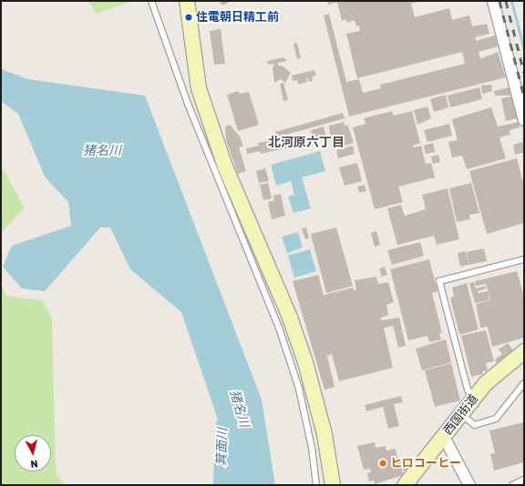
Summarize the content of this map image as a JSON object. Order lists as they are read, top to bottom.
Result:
{
  "streets": {
    "street": ["西国街道"]
  },
  "districts": ["北河原六丁目"],
  "water": ["猪名川", "箕面川"],
  "places": ["住電朝日精工前", "ヒロコーヒー"],
  "north": "bottom"
}
